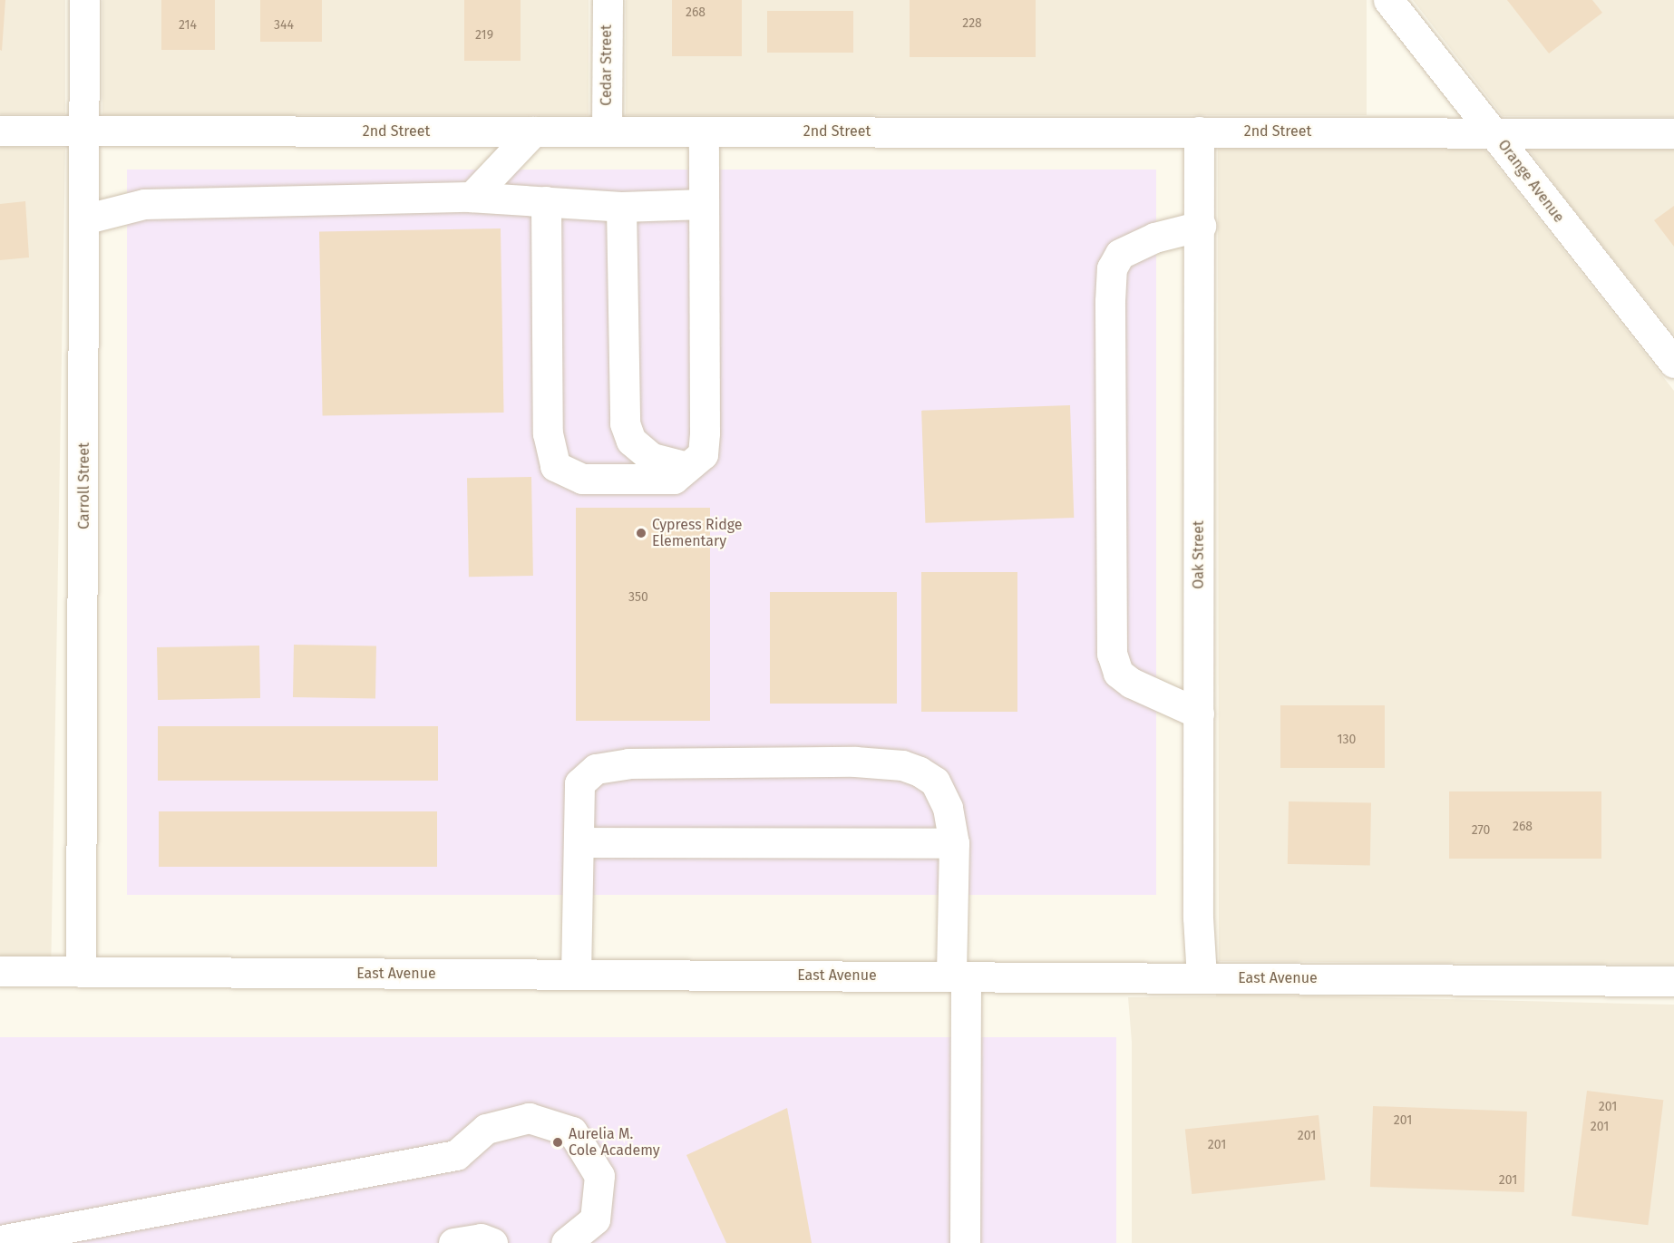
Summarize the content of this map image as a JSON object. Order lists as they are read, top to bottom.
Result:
{
  "streets": {
    "street": [
      "Cedar Street",
      "2nd Street",
      "Orange Avenue",
      "Carroll Street",
      "Oak Street",
      "East Avenue"
    ]
  },
  "crossings": [
    ["Cedar Street", "2nd Street"],
    ["2nd Street", "Orange Avenue"],
    ["2nd Street", "Carroll Street"],
    ["2nd Street", "Oak Street"],
    ["Carroll Street", "East Avenue"],
    ["Oak Street", "East Avenue"]
  ],
  "places": ["Cypress Ridge Elementary", "Aurelia M. Cole Academy"],
  "house_numbers": [
    "268",
    "228",
    "214",
    "344",
    "219",
    "350",
    "130",
    "268",
    "270",
    "201",
    "201",
    "201",
    "201",
    "201",
    "201"
  ]
}
